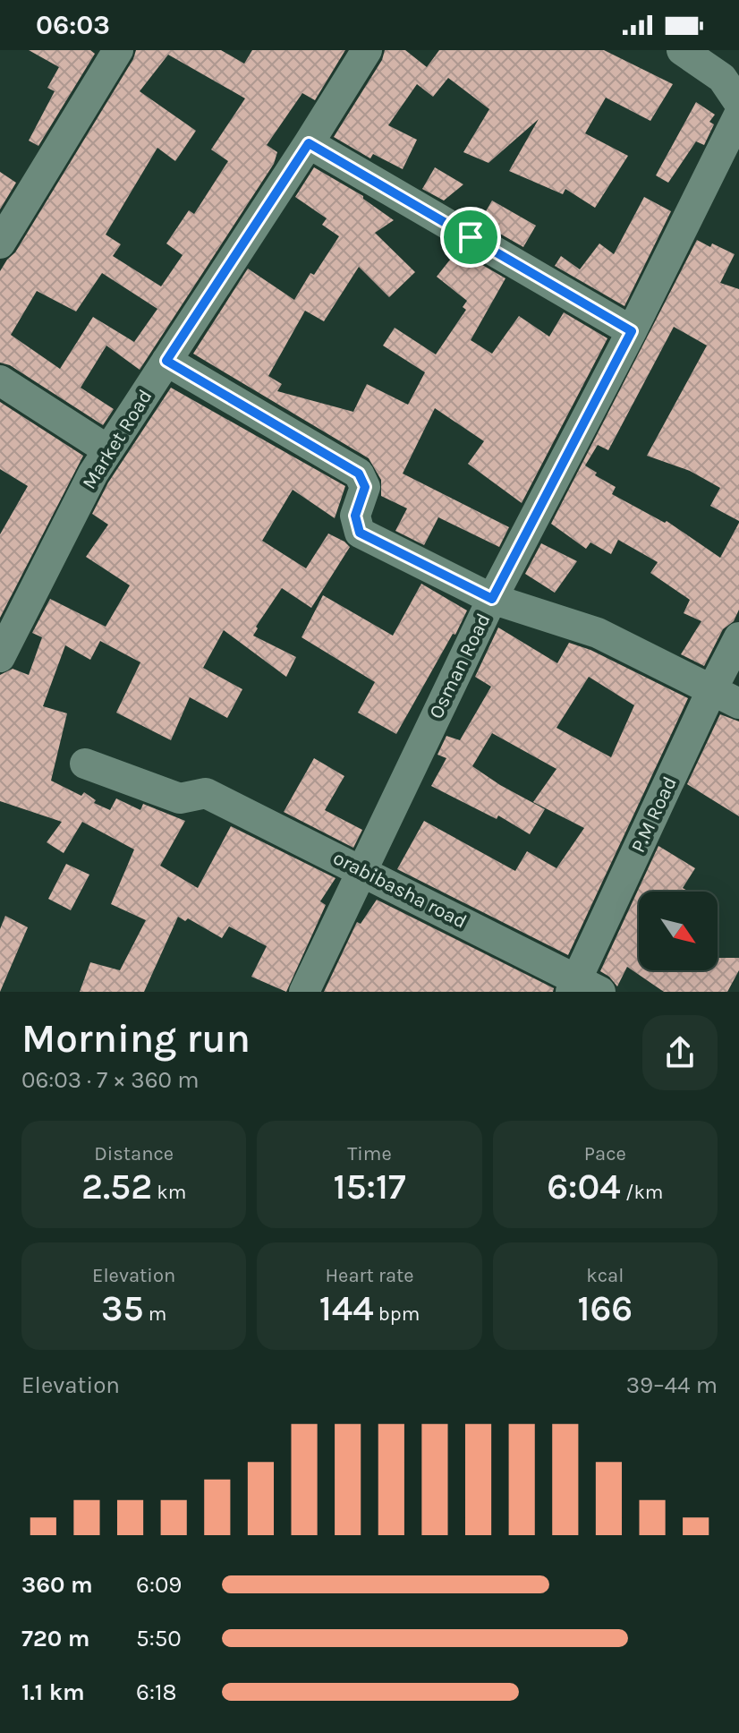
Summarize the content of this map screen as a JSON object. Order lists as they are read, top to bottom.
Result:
{
  "streets": {
    "street": [
      "Market Road",
      "Osman Road",
      "P.M Road",
      "orabibasha road"
    ]
  },
  "crossings": [
    ["Osman Road", "orabibasha road"],
    ["P.M Road", "orabibasha road"]
  ],
  "north": "bottom right",
  "page": {
    "status": "06:03",
    "heading": ["Morning run", "06:03 · 7 × 360 m"],
    "stats": [
      ["Distance", "2.52 km"],
      ["Time", "15:17"],
      ["Pace", "6:04 /km"],
      ["Elevation", "35 m"],
      ["Heart rate", "144 bpm"],
      ["kcal", "166"]
    ],
    "chart": ["Elevation", "39–44 m"],
    "list": [
      {
        "name": "360 m",
        "note": "6:09"
      },
      {
        "name": "720 m",
        "note": "5:50"
      },
      {
        "name": "1.1 km",
        "note": "6:18"
      }
    ]
  }
}
